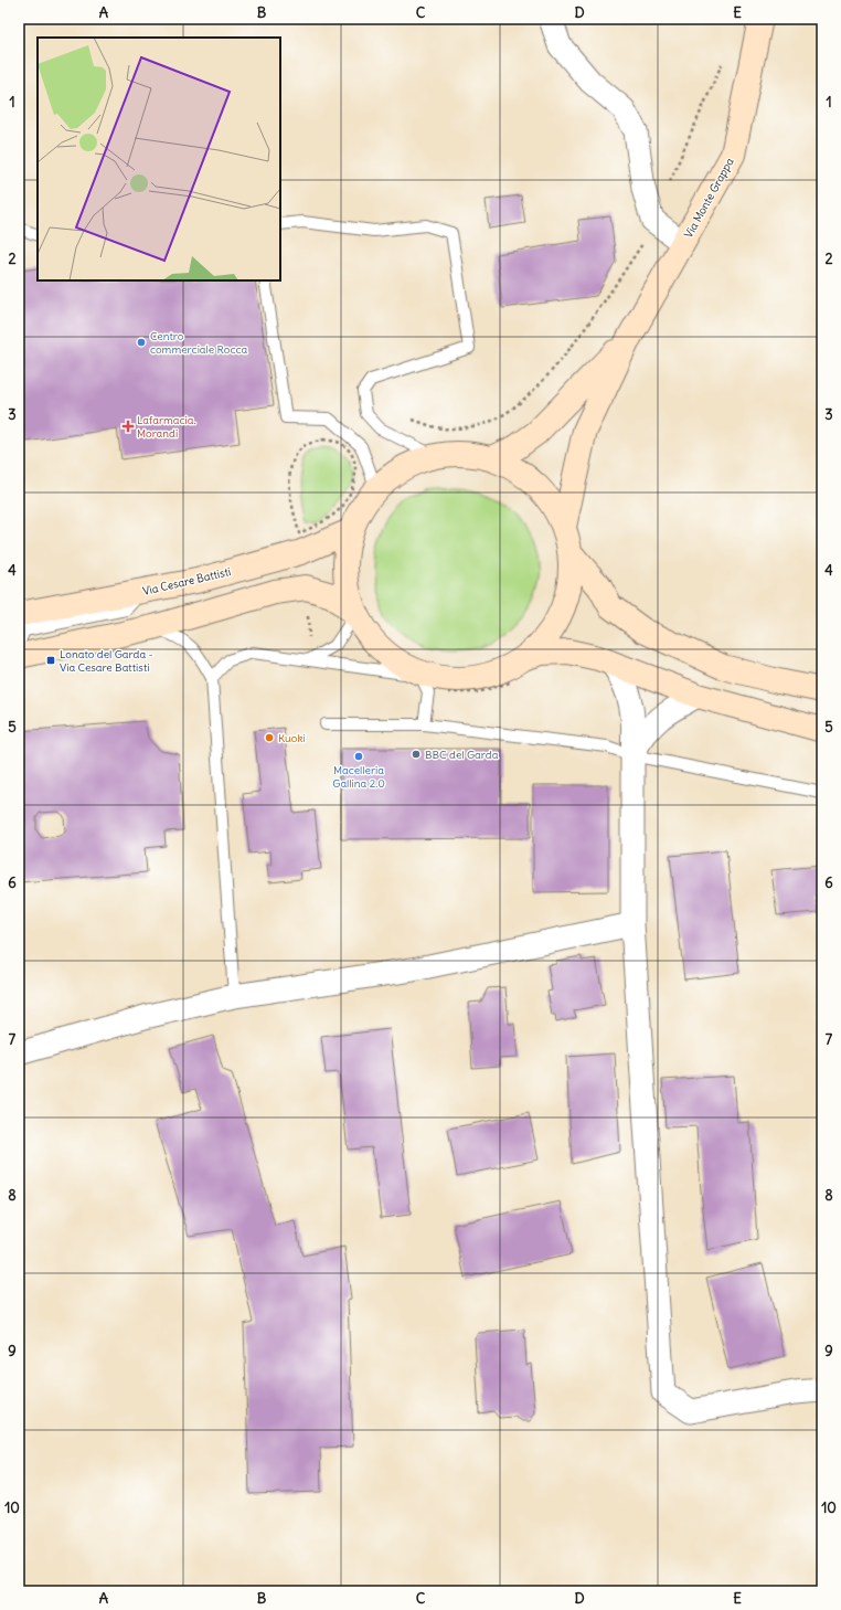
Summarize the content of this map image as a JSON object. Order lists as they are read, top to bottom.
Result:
{
  "streets": {
    "main road": ["Via Monte Grappa", "Via Cesare Battisti"]
  },
  "places": {
    "other": [
      "Centro commerciale Rocca",
      "Kuoki",
      "BBC del Garda",
      "Macelleria Gallina 2.0"
    ],
    "health": ["Lafarmacia. Morandi"],
    "transit": ["Lonato del Garda - Via Cesare Battisti"]
  },
  "grid": {
    "columns": [
      "A",
      "B",
      "C",
      "D",
      "E"
    ],
    "rows": [
      "1",
      "2",
      "3",
      "4",
      "5",
      "6",
      "7",
      "8",
      "9",
      "10"
    ]
  }
}
